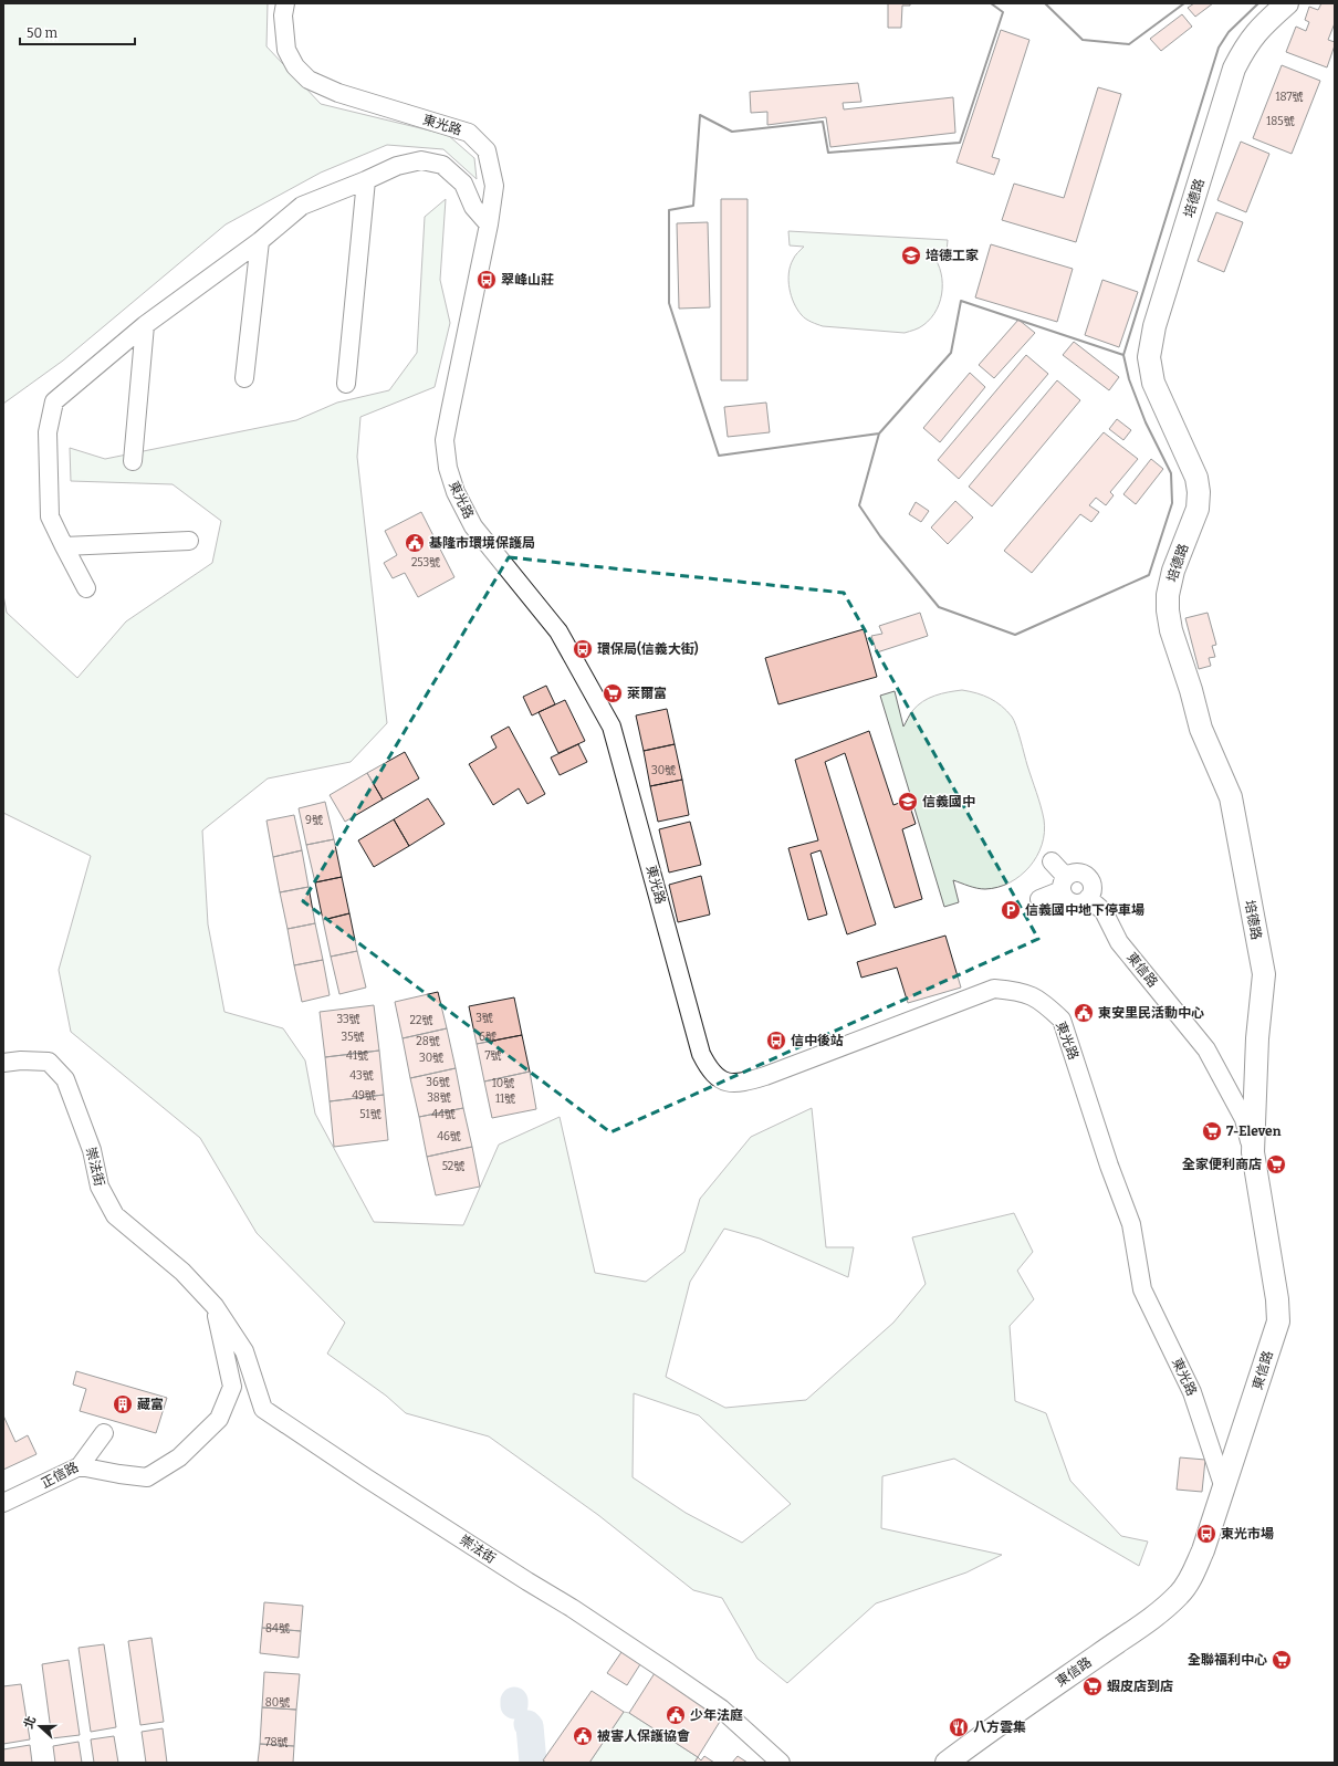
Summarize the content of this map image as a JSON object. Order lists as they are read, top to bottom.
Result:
{
  "streets": {
    "main road": ["培德路", "東信路"],
    "street": ["東光路", "崇法街", "正信路"]
  },
  "crossings": [
    ["東光路", "東信路"],
    ["培德路", "東信路"]
  ],
  "places": {
    "school or university": ["培德工家", "信義國中"],
    "bus stop": [
      "翠峰山莊",
      "環保局(信義大街)",
      "信中後站",
      "東光市場"
    ],
    "public building": [
      "基隆市環境保護局",
      "東安里民活動中心",
      "少年法庭",
      "被害人保護協會"
    ],
    "supermarket": [
      "萊爾富",
      "7-Eleven",
      "全家便利商店",
      "全聯福利中心",
      "蝦皮店到店"
    ],
    "parking": ["信義國中地下停車場"],
    "building": ["藏富"],
    "restaurant": ["八方雲集"]
  },
  "house_numbers": [
    "187號",
    "185號",
    "253號",
    "30號",
    "9號",
    "3號",
    "33號",
    "22號",
    "35號",
    "6號",
    "28號",
    "41號",
    "7號",
    "30號",
    "43號",
    "36號",
    "10號",
    "49號",
    "38號",
    "11號",
    "51號",
    "44號",
    "46號",
    "52號",
    "84號",
    "80號",
    "78號"
  ],
  "scale_bar": "50 m",
  "north": "left"
}
